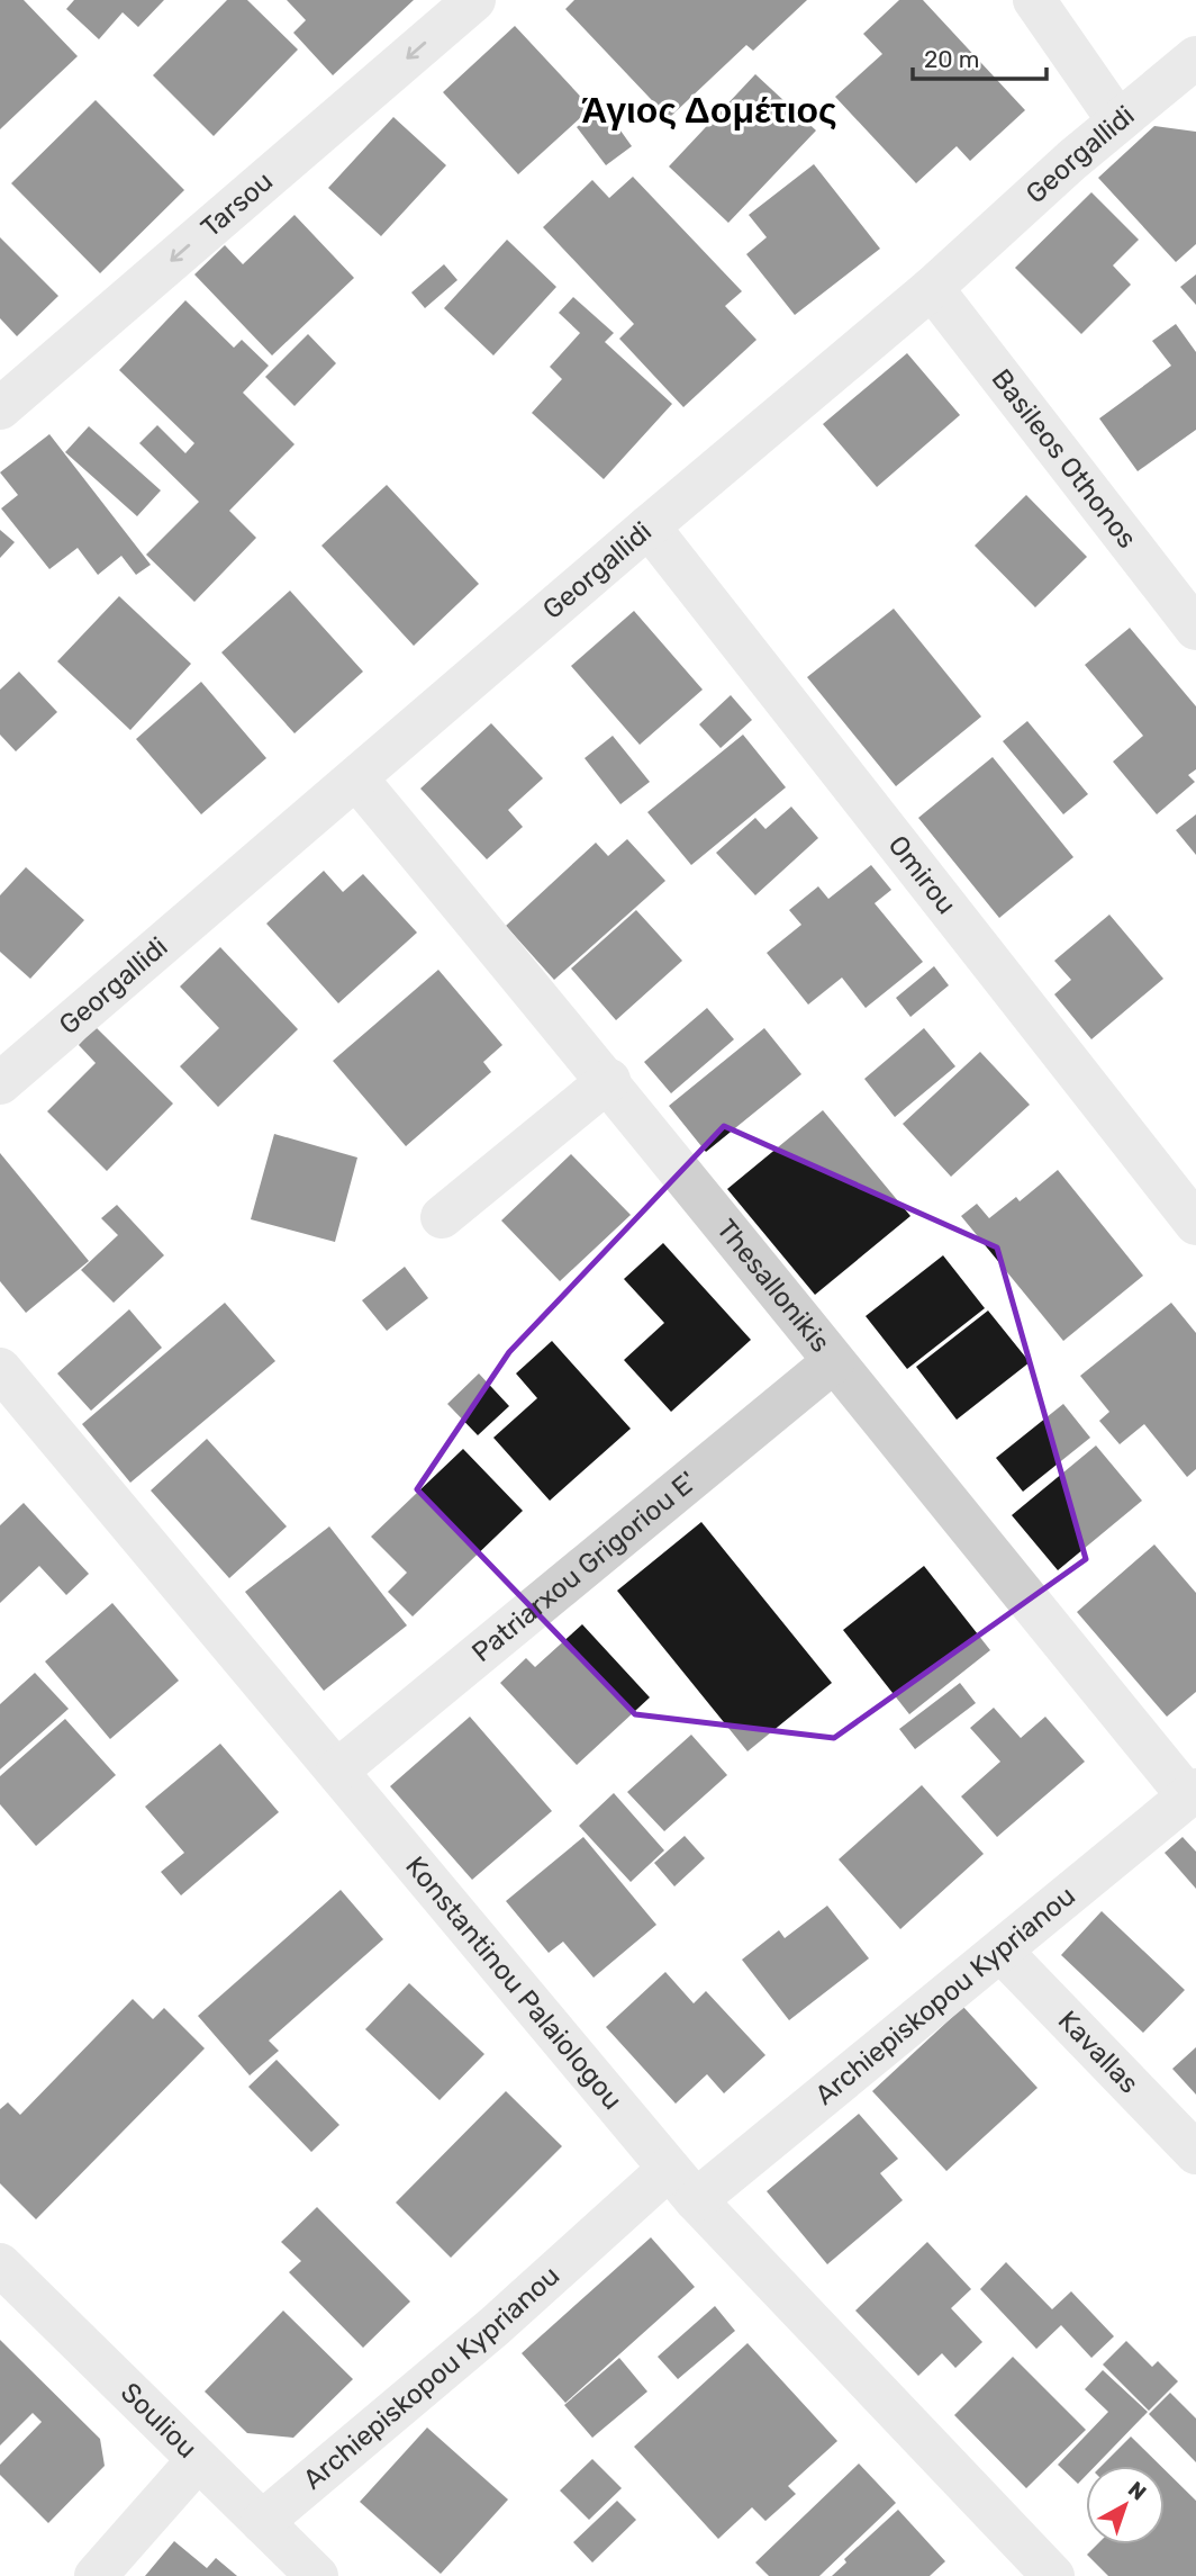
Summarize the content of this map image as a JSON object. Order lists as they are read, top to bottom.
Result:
{
  "streets": {
    "street": [
      "Georgallidi",
      "Tarsou",
      "Basileos Othonos",
      "Omirou",
      "Thesallonikis",
      "Patriarxou Grigoriou E'",
      "Konstantinou Palaiologou",
      "Archiepiskopou Kyprianou",
      "Kavallas",
      "Souliou"
    ]
  },
  "crossings": [
    ["Georgallidi", "Basileos Othonos"],
    ["Georgallidi", "Omirou"],
    ["Georgallidi", "Thesallonikis"],
    ["Thesallonikis", "Patriarxou Grigoriou E'"],
    ["Thesallonikis", "Archiepiskopou Kyprianou"],
    ["Patriarxou Grigoriou E'", "Konstantinou Palaiologou"],
    ["Konstantinou Palaiologou", "Archiepiskopou Kyprianou"],
    ["Archiepiskopou Kyprianou", "Kavallas"],
    ["Archiepiskopou Kyprianou", "Souliou"]
  ],
  "one_way": ["Tarsou"],
  "districts": ["Άγιος Δομέτιος"],
  "scale_bar": "20 m",
  "north": "top right"
}
